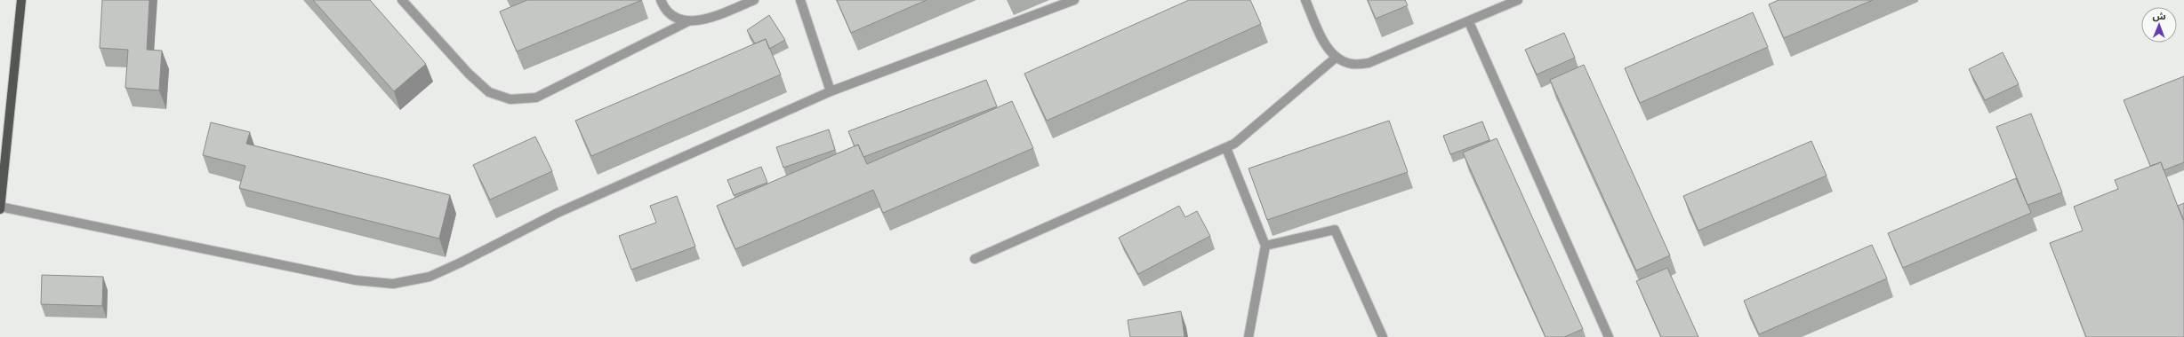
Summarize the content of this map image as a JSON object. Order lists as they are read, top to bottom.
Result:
{
  "north": "top"
}
